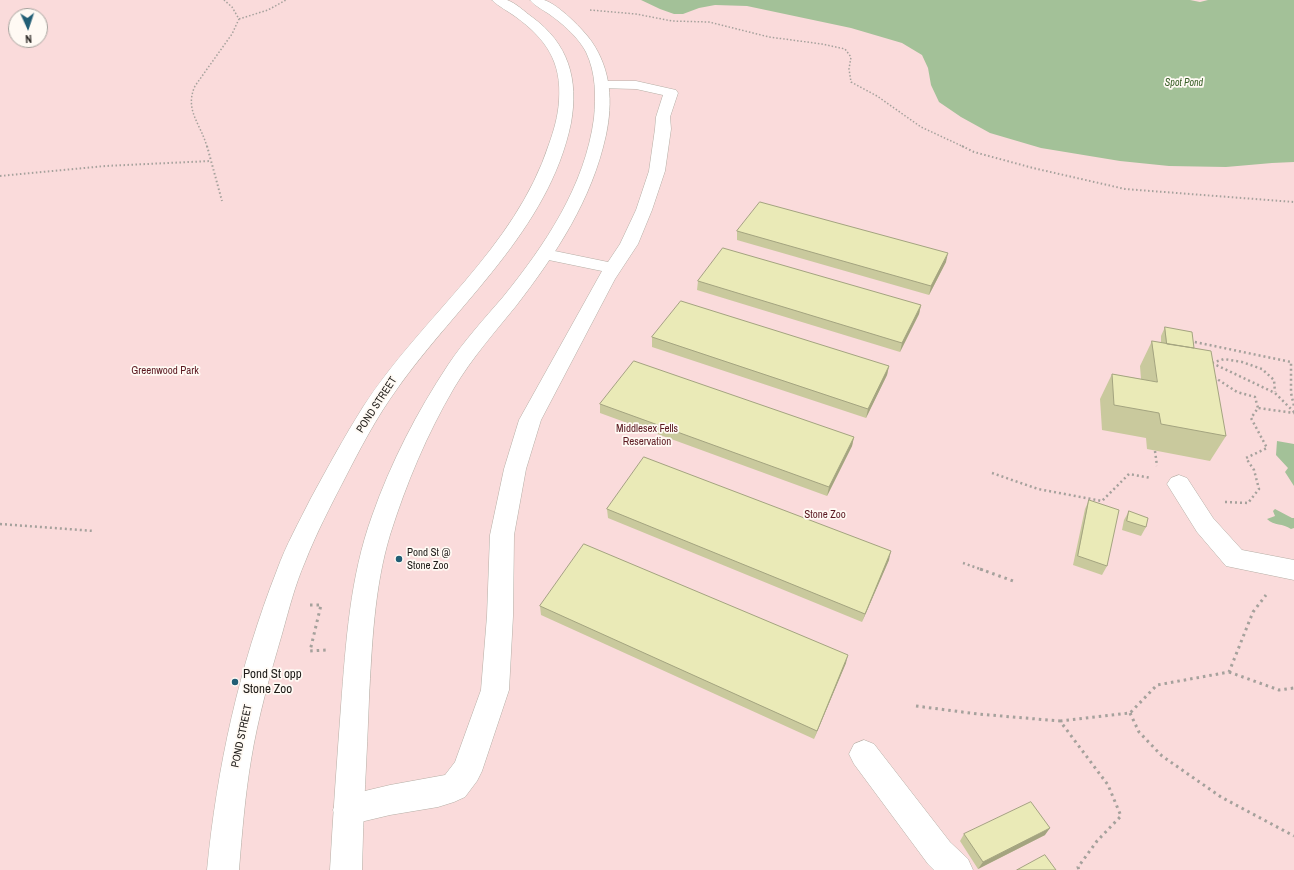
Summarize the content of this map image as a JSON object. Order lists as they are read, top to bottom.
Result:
{
  "streets": {
    "main road": ["POND STREET"]
  },
  "water": ["Spot Pond"],
  "parks": ["Greenwood Park", "Middlesex Fells Reservation", "Stone Zoo"],
  "places": ["Pond St @ Stone Zoo", "Pond St opp Stone Zoo"],
  "north": "bottom"
}
